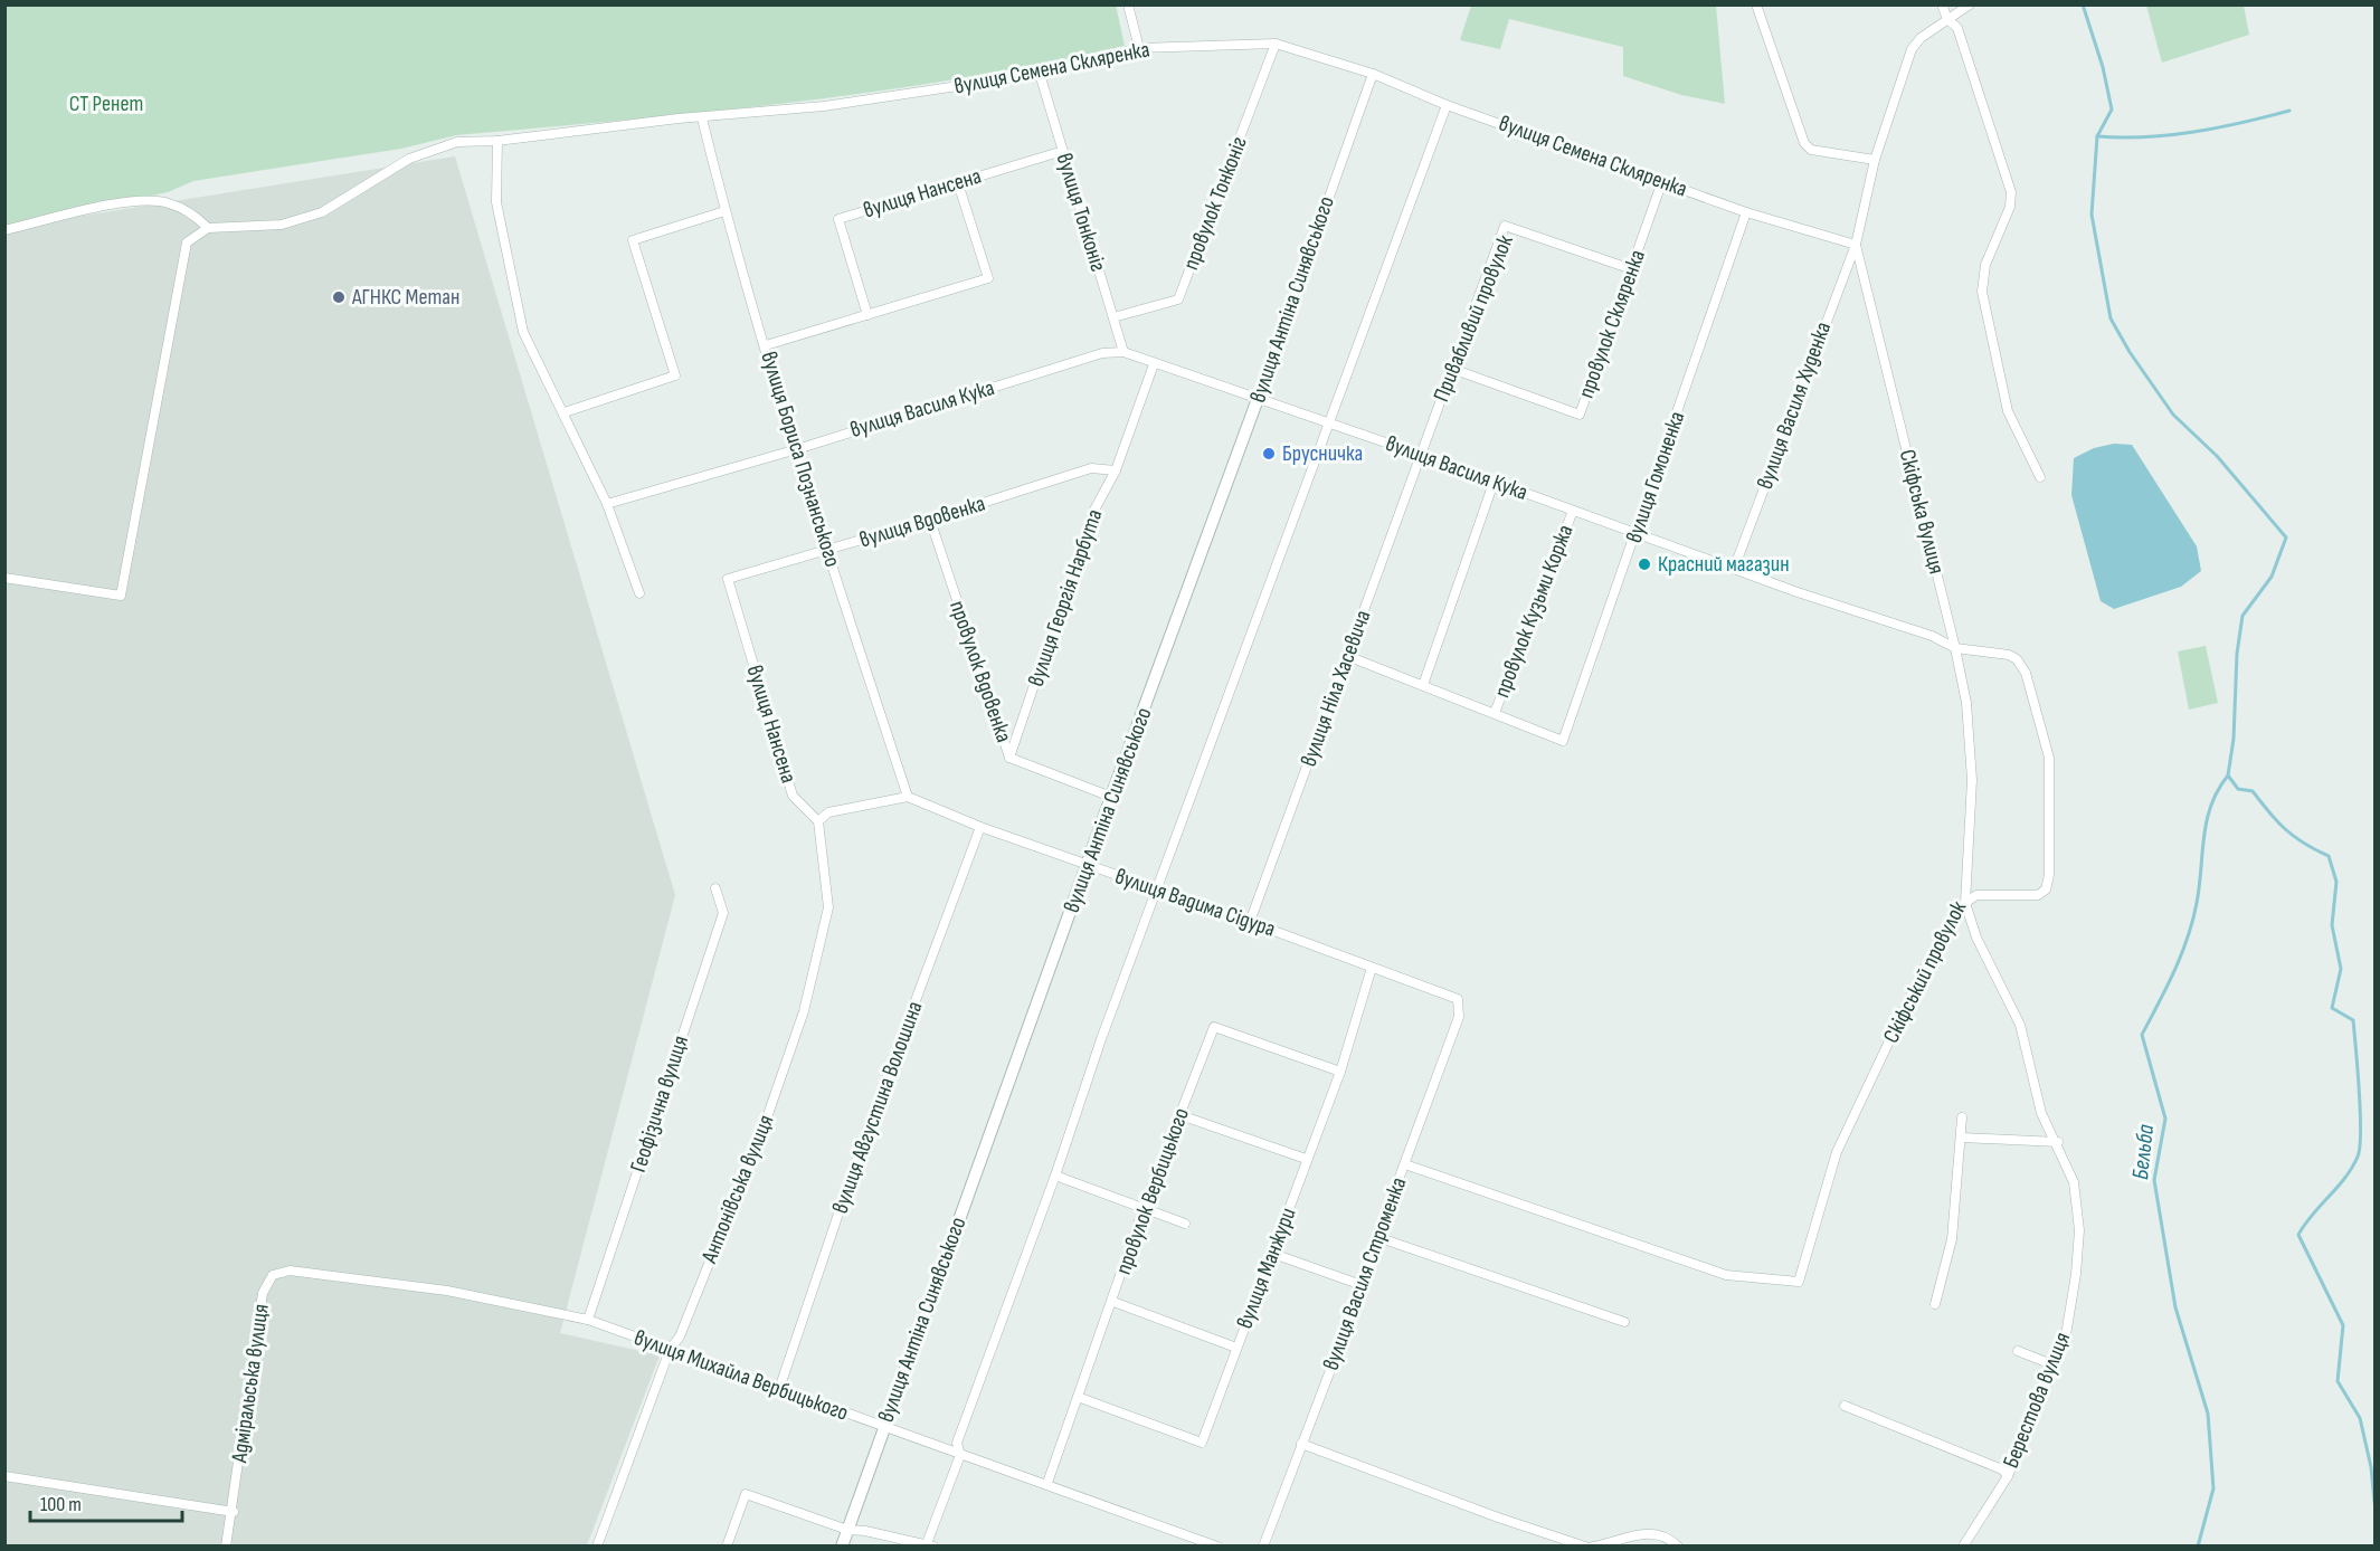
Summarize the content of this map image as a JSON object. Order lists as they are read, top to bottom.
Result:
{
  "streets": {
    "street": [
      "вулиця Семена Скляренка",
      "вулиця Нансена",
      "провулок Тонконіг",
      "вулиця Тонконіг",
      "вулиця Антіна Синявського",
      "Привабливий провулок",
      "провулок Скляренка",
      "вулиця Василя Худенка",
      "вулиця Василя Кука",
      "вулиця Бориса Познанського",
      "вулиця Гомоненка",
      "Скіфська вулиця",
      "вулиця Вдовенка",
      "вулиця Георгія Нарбута",
      "провулок Кузьми Коржа",
      "провулок Вдовенка",
      "вулиця Ніла Хасевича",
      "вулиця Вадима Сідура",
      "Скіфський провулок",
      "Геофізична вулиця",
      "вулиця Августина Волошина",
      "Антонівська вулиця",
      "провулок Вербицького",
      "вулиця Манжури",
      "вулиця Василя Строменка",
      "вулиця Михайла Вербицького",
      "Адміральська вулиця",
      "Берестова вулиця"
    ]
  },
  "crossings": [
    ["вулиця Семена Скляренка", "провулок Тонконіг"],
    ["вулиця Семена Скляренка", "вулиця Тонконіг"],
    ["вулиця Семена Скляренка", "вулиця Антіна Синявського"],
    ["вулиця Семена Скляренка", "провулок Скляренка"],
    ["вулиця Семена Скляренка", "вулиця Василя Худенка"],
    ["вулиця Семена Скляренка", "вулиця Бориса Познанського"],
    ["вулиця Семена Скляренка", "вулиця Гомоненка"],
    ["вулиця Семена Скляренка", "Скіфська вулиця"],
    ["вулиця Нансена", "вулиця Тонконіг"],
    ["вулиця Нансена", "вулиця Вдовенка"],
    ["вулиця Нансена", "Антонівська вулиця"],
    ["провулок Тонконіг", "вулиця Тонконіг"],
    ["вулиця Тонконіг", "вулиця Василя Кука"],
    ["вулиця Антіна Синявського", "вулиця Василя Кука"],
    ["вулиця Антіна Синявського", "провулок Вдовенка"],
    ["вулиця Антіна Синявського", "вулиця Вадима Сідура"],
    ["вулиця Антіна Синявського", "вулиця Михайла Вербицького"],
    ["Привабливий провулок", "провулок Скляренка"],
    ["Привабливий провулок", "вулиця Василя Кука"],
    ["Привабливий провулок", "вулиця Ніла Хасевича"],
    ["вулиця Василя Худенка", "вулиця Василя Кука"],
    ["вулиця Василя Худенка", "Скіфська вулиця"],
    ["вулиця Василя Кука", "вулиця Бориса Познанського"],
    ["вулиця Василя Кука", "вулиця Гомоненка"],
    ["вулиця Василя Кука", "Скіфська вулиця"],
    ["вулиця Василя Кука", "вулиця Георгія Нарбута"],
    ["вулиця Василя Кука", "провулок Кузьми Коржа"],
    ["вулиця Василя Кука", "вулиця Ніла Хасевича"],
    ["вулиця Василя Кука", "Скіфський провулок"],
    ["вулиця Бориса Познанського", "вулиця Вдовенка"],
    ["вулиця Бориса Познанського", "вулиця Вадима Сідура"],
    ["вулиця Гомоненка", "провулок Кузьми Коржа"],
    ["Скіфська вулиця", "Скіфський провулок"],
    ["вулиця Вдовенка", "вулиця Георгія Нарбута"],
    ["вулиця Вдовенка", "провулок Вдовенка"],
    ["вулиця Георгія Нарбута", "провулок Вдовенка"],
    ["вулиця Ніла Хасевича", "вулиця Вадима Сідура"],
    ["вулиця Вадима Сідура", "вулиця Августина Волошина"],
    ["вулиця Вадима Сідура", "вулиця Манжури"],
    ["вулиця Вадима Сідура", "вулиця Василя Строменка"],
    ["Скіфський провулок", "вулиця Василя Строменка"],
    ["Скіфський провулок", "Берестова вулиця"],
    ["Геофізична вулиця", "вулиця Михайла Вербицького"],
    ["вулиця Августина Волошина", "вулиця Михайла Вербицького"],
    ["Антонівська вулиця", "вулиця Михайла Вербицького"],
    ["провулок Вербицького", "вулиця Манжури"],
    ["провулок Вербицького", "вулиця Михайла Вербицького"],
    ["вулиця Михайла Вербицького", "Адміральська вулиця"]
  ],
  "water": ["Бельба"],
  "parks": ["СТ Ренет"],
  "places": ["АГНКС Метан", "Брусничка", "Красний магазин"],
  "scale_bar": "100 m"
}
